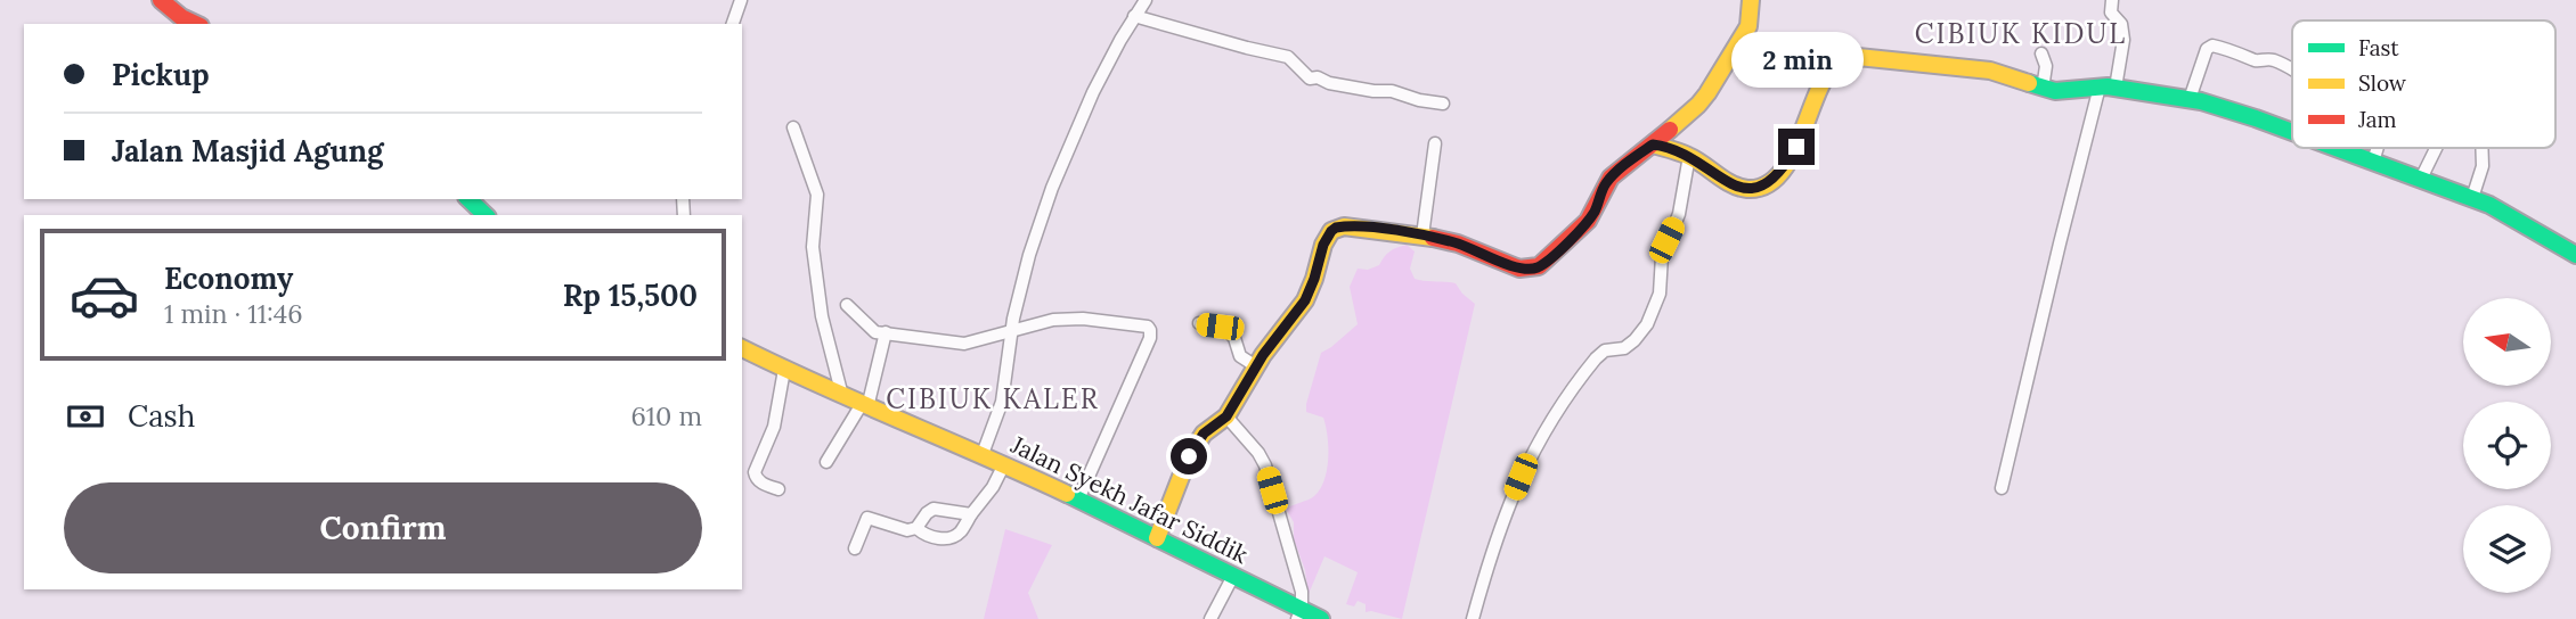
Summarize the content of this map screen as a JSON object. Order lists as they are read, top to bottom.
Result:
{
  "streets": {
    "street": ["Jalan Syekh Jafar Siddik"]
  },
  "districts": ["CIBIUK KIDUL", "CIBIUK KALER"],
  "legend": ["Fast", "Slow", "Jam"],
  "north": "left",
  "page": {
    "banner": ["Pickup", "Jalan Masjid Agung"],
    "bubble": "2 min",
    "list": [
      {
        "name": "Economy",
        "note": "1 min · 11:46",
        "value": "Rp 15,500"
      }
    ],
    "pay": ["Cash", "610 m"],
    "buttons": "Confirm"
  }
}
